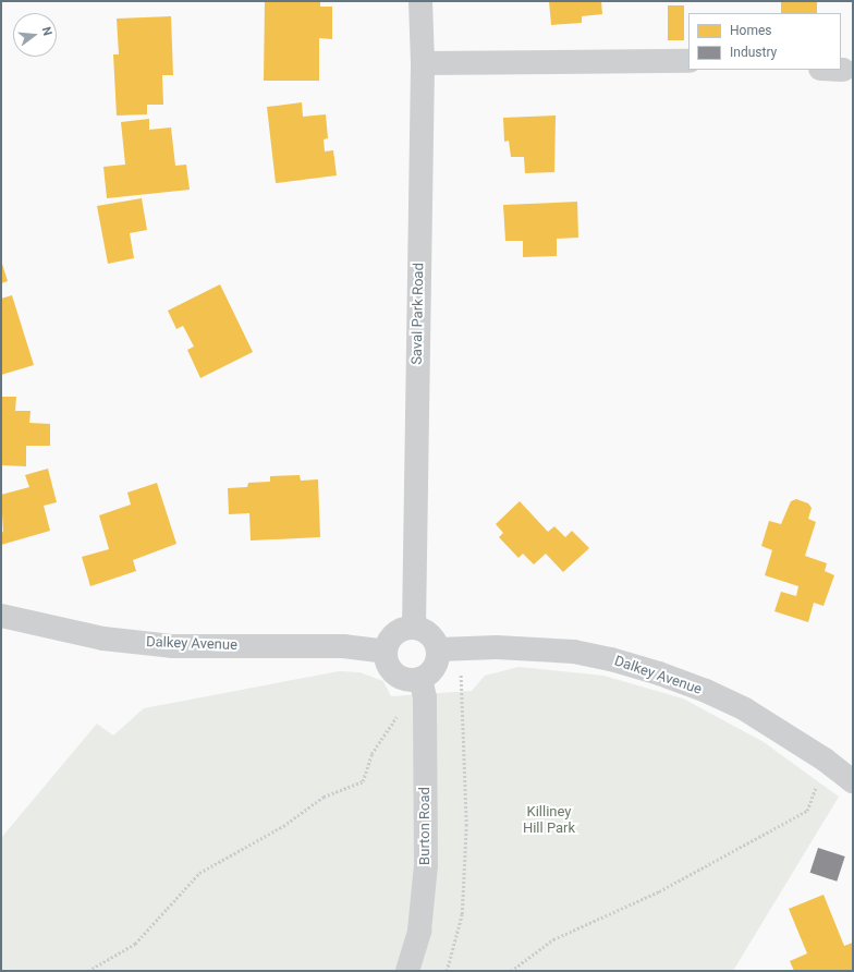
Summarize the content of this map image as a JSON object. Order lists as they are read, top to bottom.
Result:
{
  "streets": {
    "street": ["Saval Park Road", "Dalkey Avenue", "Burton Road"]
  },
  "crossings": [
    ["Saval Park Road", "Dalkey Avenue"],
    ["Saval Park Road", "Burton Road"],
    ["Dalkey Avenue", "Burton Road"]
  ],
  "parks": ["Killiney Hill Park"],
  "legend": ["Homes", "Industry"],
  "north": "right"
}
